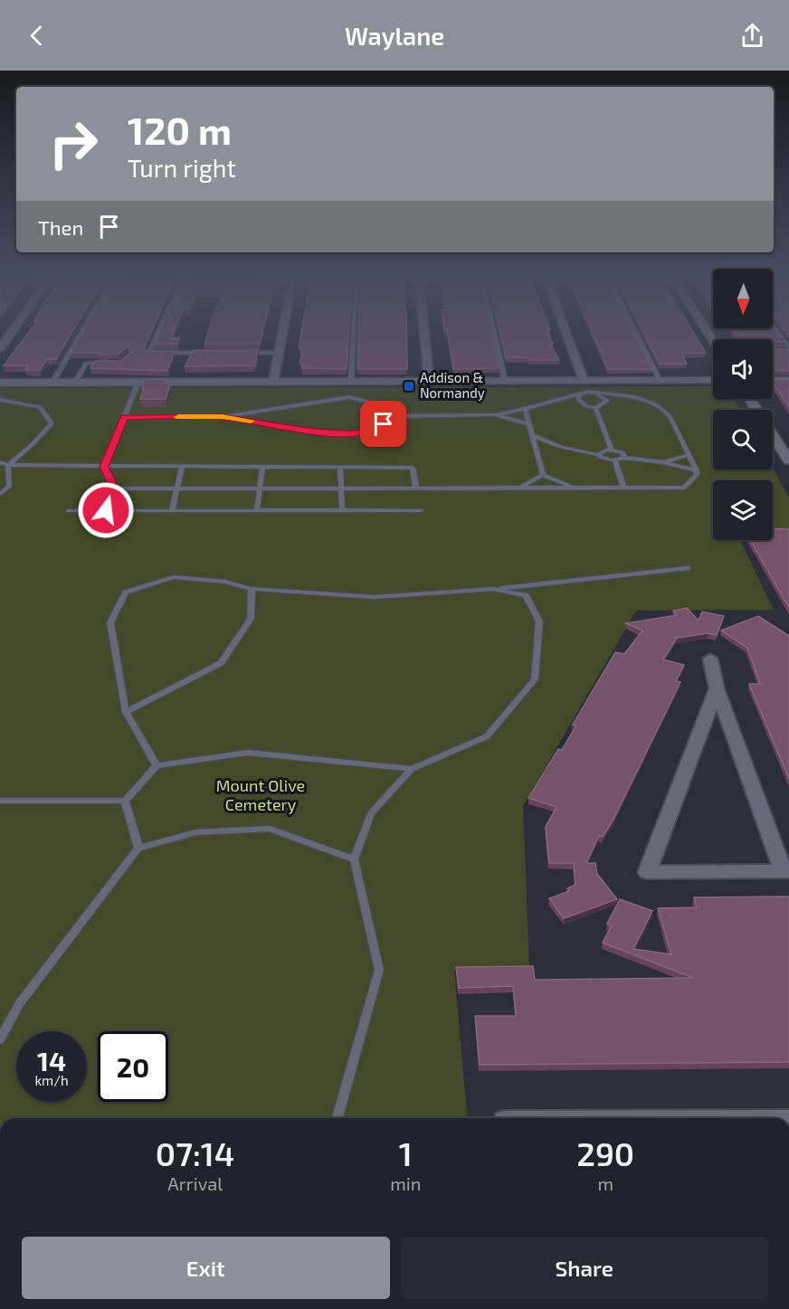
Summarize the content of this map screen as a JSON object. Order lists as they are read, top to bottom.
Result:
{
  "parks": ["Mount Olive Cemetery"],
  "places": {
    "transit": ["Addison & Normandy"]
  },
  "north": "bottom",
  "page": {
    "header": "Waylane",
    "turn": ["120 m", "Turn right"],
    "then": "Then",
    "speed": "14 km/h",
    "limit": "20",
    "eta": [
      "07:14",
      "Arrival",
      "1",
      "min",
      "290",
      "m"
    ],
    "buttons": ["Exit", "Share"]
  }
}
